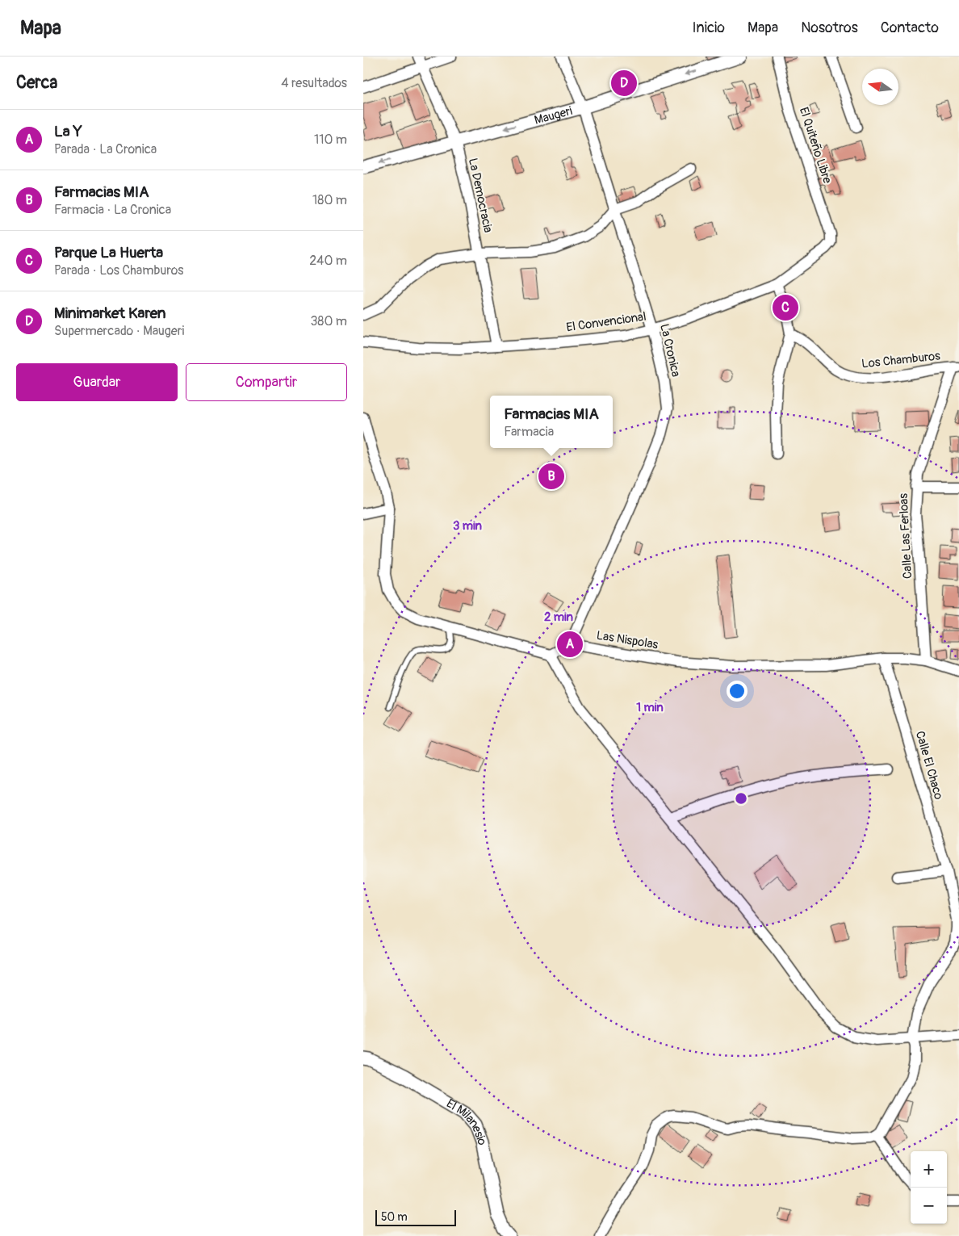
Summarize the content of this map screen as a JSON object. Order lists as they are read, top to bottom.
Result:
{
  "streets": {
    "street": [
      "Maugeri",
      "El Quiteño Libre",
      "La Democracia",
      "El Convencional",
      "La Cronica",
      "Los Chamburos",
      "Calle Las Ferloas",
      "Las Nispolas",
      "Calle El Chaco",
      "El Milanesio"
    ]
  },
  "crossings": [
    ["Maugeri", "La Democracia"],
    ["Maugeri", "La Cronica"],
    ["El Quiteño Libre", "El Convencional"],
    ["La Democracia", "El Convencional"],
    ["El Convencional", "La Cronica"],
    ["La Cronica", "Las Nispolas"],
    ["Los Chamburos", "Calle Las Ferloas"],
    ["Calle Las Ferloas", "Las Nispolas"],
    ["Las Nispolas", "Calle El Chaco"]
  ],
  "scale_bar": "50 m",
  "north": "left",
  "page": {
    "header": "Mapa",
    "nav": [
      "Inicio",
      "Mapa",
      "Nosotros",
      "Contacto"
    ],
    "heading": ["Cerca", "4 resultados"],
    "pins": [
      "D",
      "C",
      "B",
      "A"
    ],
    "list": [
      {
        "mark": "A",
        "name": "La Y",
        "note": "Parada · La Cronica",
        "value": "110 m"
      },
      {
        "mark": "B",
        "name": "Farmacias MIA",
        "note": "Farmacia · La Cronica",
        "value": "180 m"
      },
      {
        "mark": "C",
        "name": "Parque La Huerta",
        "note": "Parada · Los Chamburos",
        "value": "240 m"
      },
      {
        "mark": "D",
        "name": "Minimarket Karen",
        "note": "Supermercado · Maugeri",
        "value": "380 m"
      }
    ],
    "buttons": ["Guardar", "Compartir"],
    "popup": ["Farmacias MIA", "Farmacia"],
    "map_buttons": ["+", "−"],
    "scale": "50 m"
  },
  "rings": ["3 min", "2 min", "1 min"]
}
